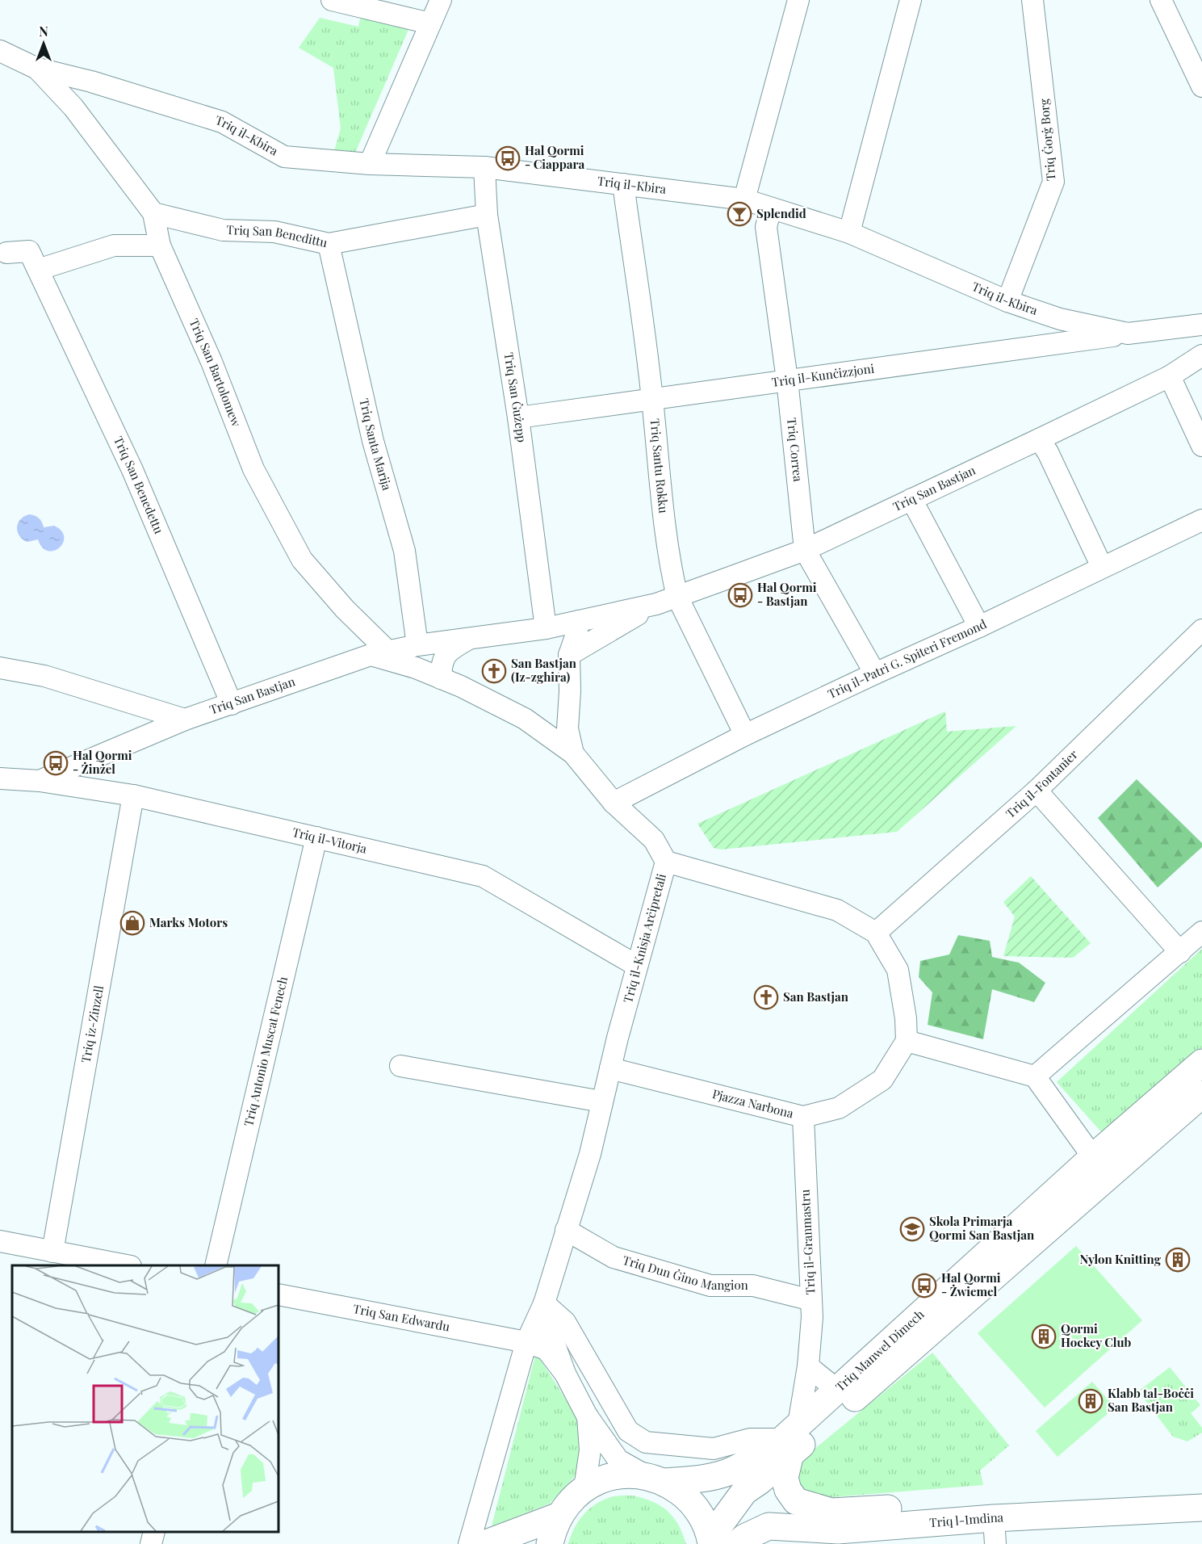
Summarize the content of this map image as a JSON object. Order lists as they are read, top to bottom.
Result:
{
  "streets": {
    "main road": ["Triq Manwel Dimech", "Triq l-Imdina"],
    "street": [
      "Triq il-Kbira",
      "Triq Ġorġ Borg",
      "Triq San Benedittu",
      "Triq San Bartolomew",
      "Triq il-Kunċizzjoni",
      "Triq San Ġużepp",
      "Triq Santa Marija",
      "Triq Correa",
      "Triq Santu Rokku",
      "Triq San Benedettu",
      "Triq San Bastjan",
      "Triq il-Patri G. Spiteri Fremond",
      "Triq il-Fontanier",
      "Triq il-Vitorja",
      "Triq il-Knisja Arċipretali",
      "Triq iz-Zinzell",
      "Triq Antonio Muscat Fenech",
      "Pjazza Narbona",
      "Triq il-Granmastru",
      "Triq Dun Ġino Mangion",
      "Triq San Edwardu"
    ]
  },
  "crossings": [
    ["Triq il-Kbira", "Triq Ġorġ Borg"],
    ["Triq il-Kbira", "Triq San Bartolomew"],
    ["Triq il-Kbira", "Triq il-Kunċizzjoni"],
    ["Triq il-Kbira", "Triq San Ġużepp"],
    ["Triq il-Kbira", "Triq Correa"],
    ["Triq il-Kbira", "Triq Santu Rokku"],
    ["Triq San Benedittu", "Triq San Bartolomew"],
    ["Triq San Benedittu", "Triq San Ġużepp"],
    ["Triq San Benedittu", "Triq Santa Marija"],
    ["Triq San Bartolomew", "Triq San Bastjan"],
    ["Triq San Bartolomew", "Triq il-Knisja Arċipretali"],
    ["Triq il-Kunċizzjoni", "Triq San Ġużepp"],
    ["Triq il-Kunċizzjoni", "Triq Correa"],
    ["Triq il-Kunċizzjoni", "Triq Santu Rokku"],
    ["Triq San Ġużepp", "Triq San Bastjan"],
    ["Triq Santa Marija", "Triq San Bastjan"],
    ["Triq Correa", "Triq San Bastjan"],
    ["Triq Correa", "Triq il-Patri G. Spiteri Fremond"],
    ["Triq Santu Rokku", "Triq San Bastjan"],
    ["Triq Santu Rokku", "Triq il-Patri G. Spiteri Fremond"],
    ["Triq San Benedettu", "Triq San Bastjan"],
    ["Triq San Bastjan", "Triq il-Vitorja"],
    ["Triq San Bastjan", "Triq il-Knisja Arċipretali"],
    ["Triq il-Patri G. Spiteri Fremond", "Triq il-Knisja Arċipretali"],
    ["Triq il-Vitorja", "Triq il-Knisja Arċipretali"],
    ["Triq il-Vitorja", "Triq iz-Zinzell"],
    ["Triq il-Vitorja", "Triq Antonio Muscat Fenech"],
    ["Triq il-Knisja Arċipretali", "Pjazza Narbona"],
    ["Triq il-Knisja Arċipretali", "Triq Dun Ġino Mangion"],
    ["Triq il-Knisja Arċipretali", "Triq San Edwardu"],
    ["Pjazza Narbona", "Triq il-Granmastru"],
    ["Triq il-Granmastru", "Triq Dun Ġino Mangion"],
    ["Triq il-Granmastru", "Triq Manwel Dimech"],
    ["Triq il-Granmastru", "Triq l-Imdina"],
    ["Triq Manwel Dimech", "Triq l-Imdina"]
  ],
  "places": {
    "bus stop": [
      "Ħal Qormi - Ciappara",
      "Ħal Qormi - Bastjan",
      "Ħal Qormi - Żinżel",
      "Ħal Qormi - Żwiemel"
    ],
    "bar": ["Splendid"],
    "church": ["San Bastjan (Iz-zghira)", "San Bastjan"],
    "shop": ["Marks Motors"],
    "school or university": ["Skola Primarja Qormi San Bastjan"],
    "building": ["Nylon Knitting", "Qormi Hockey Club", "Klabb tal-Boċċi San Bastjan"]
  },
  "north": "top"
}
